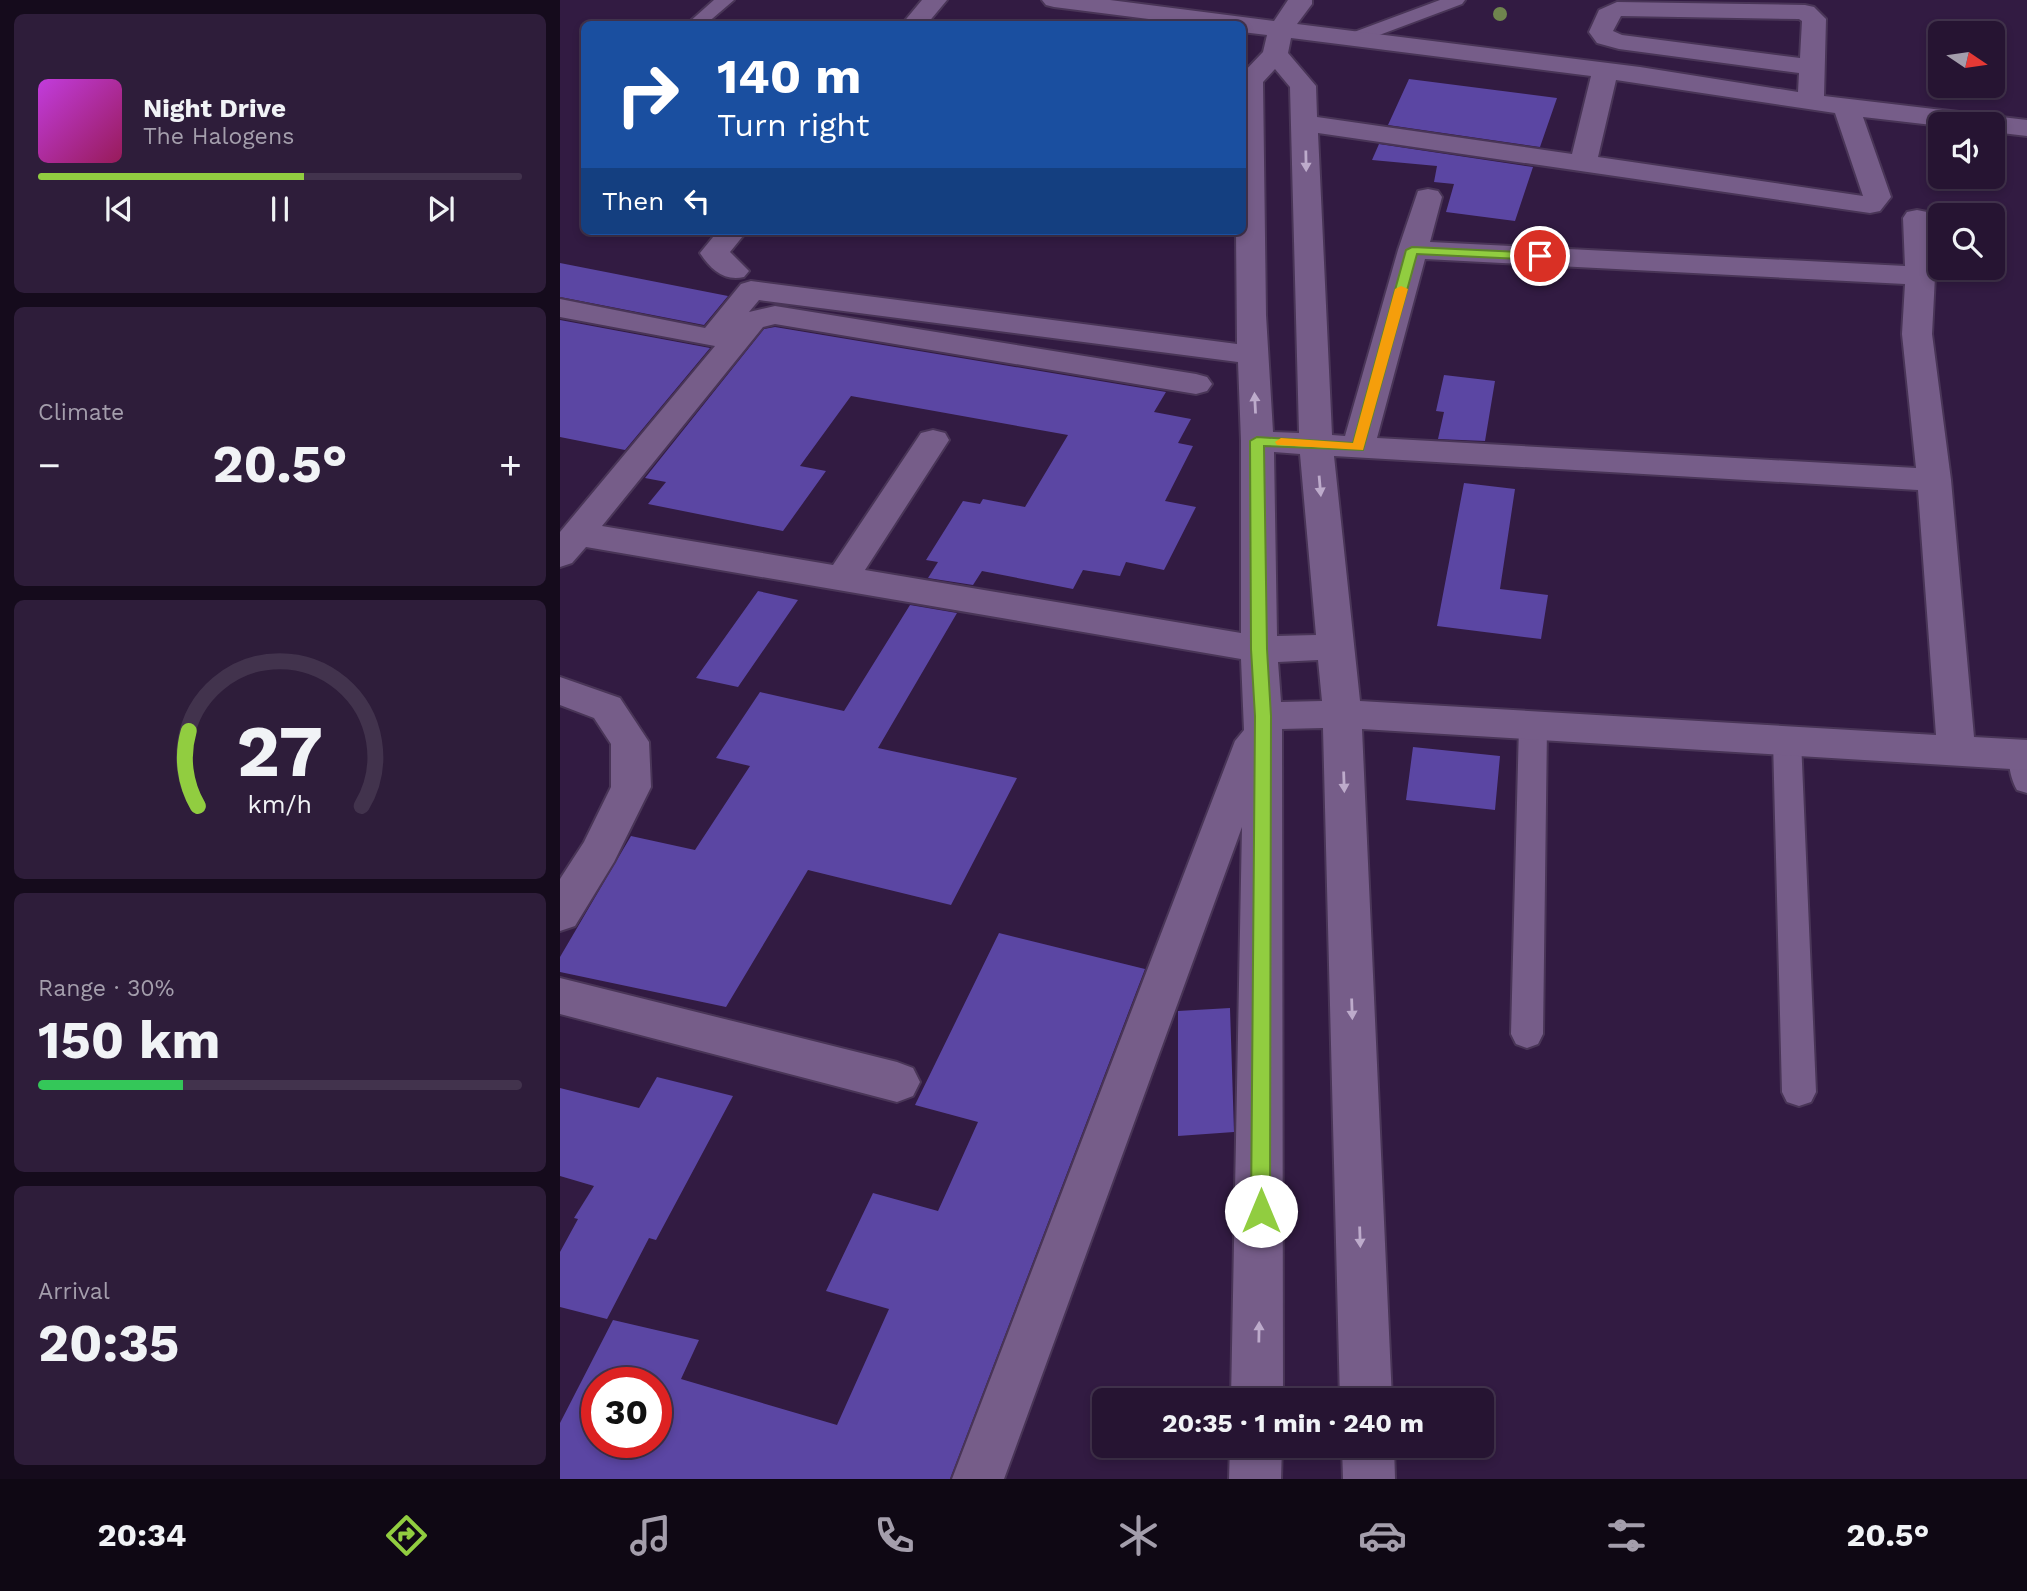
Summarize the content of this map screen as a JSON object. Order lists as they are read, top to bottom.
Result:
{
  "north": "right",
  "page": {
    "turn": ["140 m", "Turn right"],
    "song": ["Night Drive", "The Halogens"],
    "then": "Then",
    "tile": [
      "Climate",
      ["Range · 30%", "150 km"],
      ["Arrival", "20:35"]
    ],
    "heat": ["−", "20.5°", "+"],
    "limit": "30",
    "trip": "20:35 · 1 min · 240 m",
    "tabs": ["20:34", "20.5°"],
    "gauge": ["27", "km/h"]
  }
}
